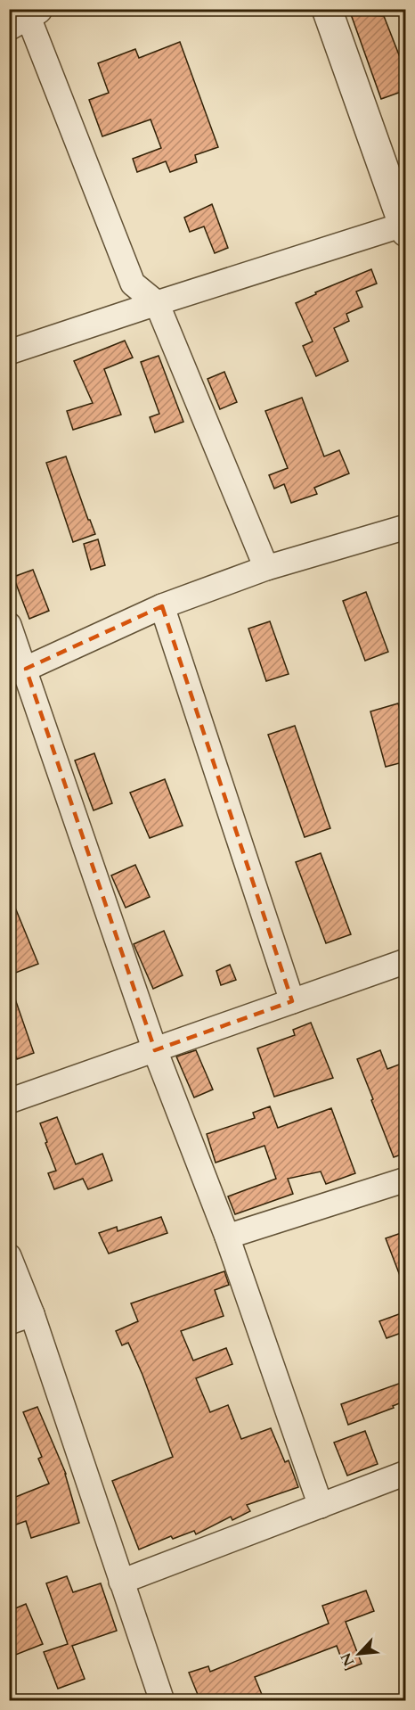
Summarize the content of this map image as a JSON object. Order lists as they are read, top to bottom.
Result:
{
  "north": "bottom left"
}
